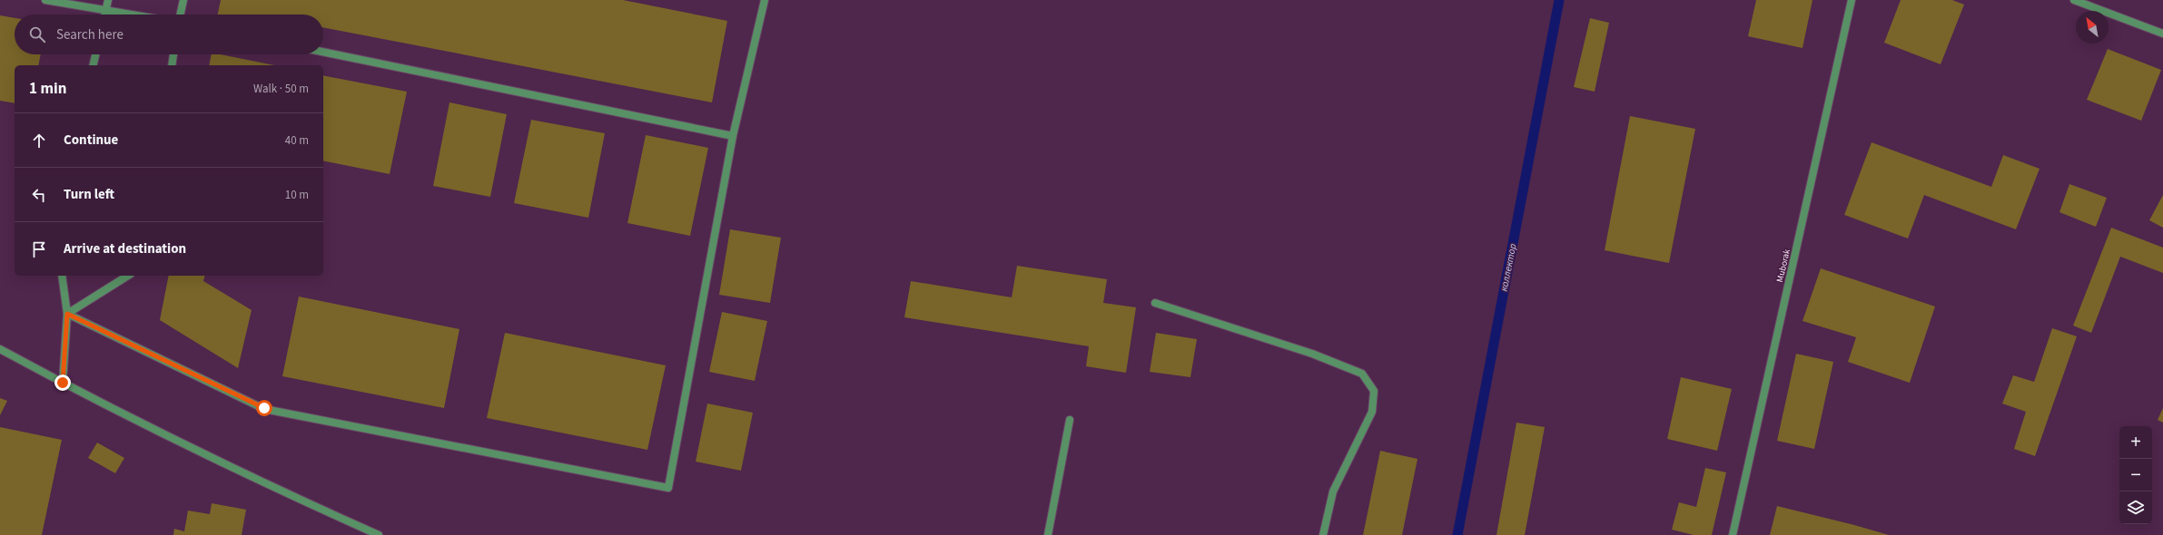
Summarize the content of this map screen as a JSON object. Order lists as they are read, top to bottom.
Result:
{
  "streets": {
    "street": ["Muborak"]
  },
  "water": ["коллектор"],
  "north": "top left",
  "page": {
    "search": "Search here",
    "heading": ["1 min", "Walk · 50 m"],
    "list": [
      ["Continue", "40 m"],
      ["Turn left", "10 m"],
      "Arrive at destination"
    ],
    "map_buttons": ["+", "−"]
  }
}
